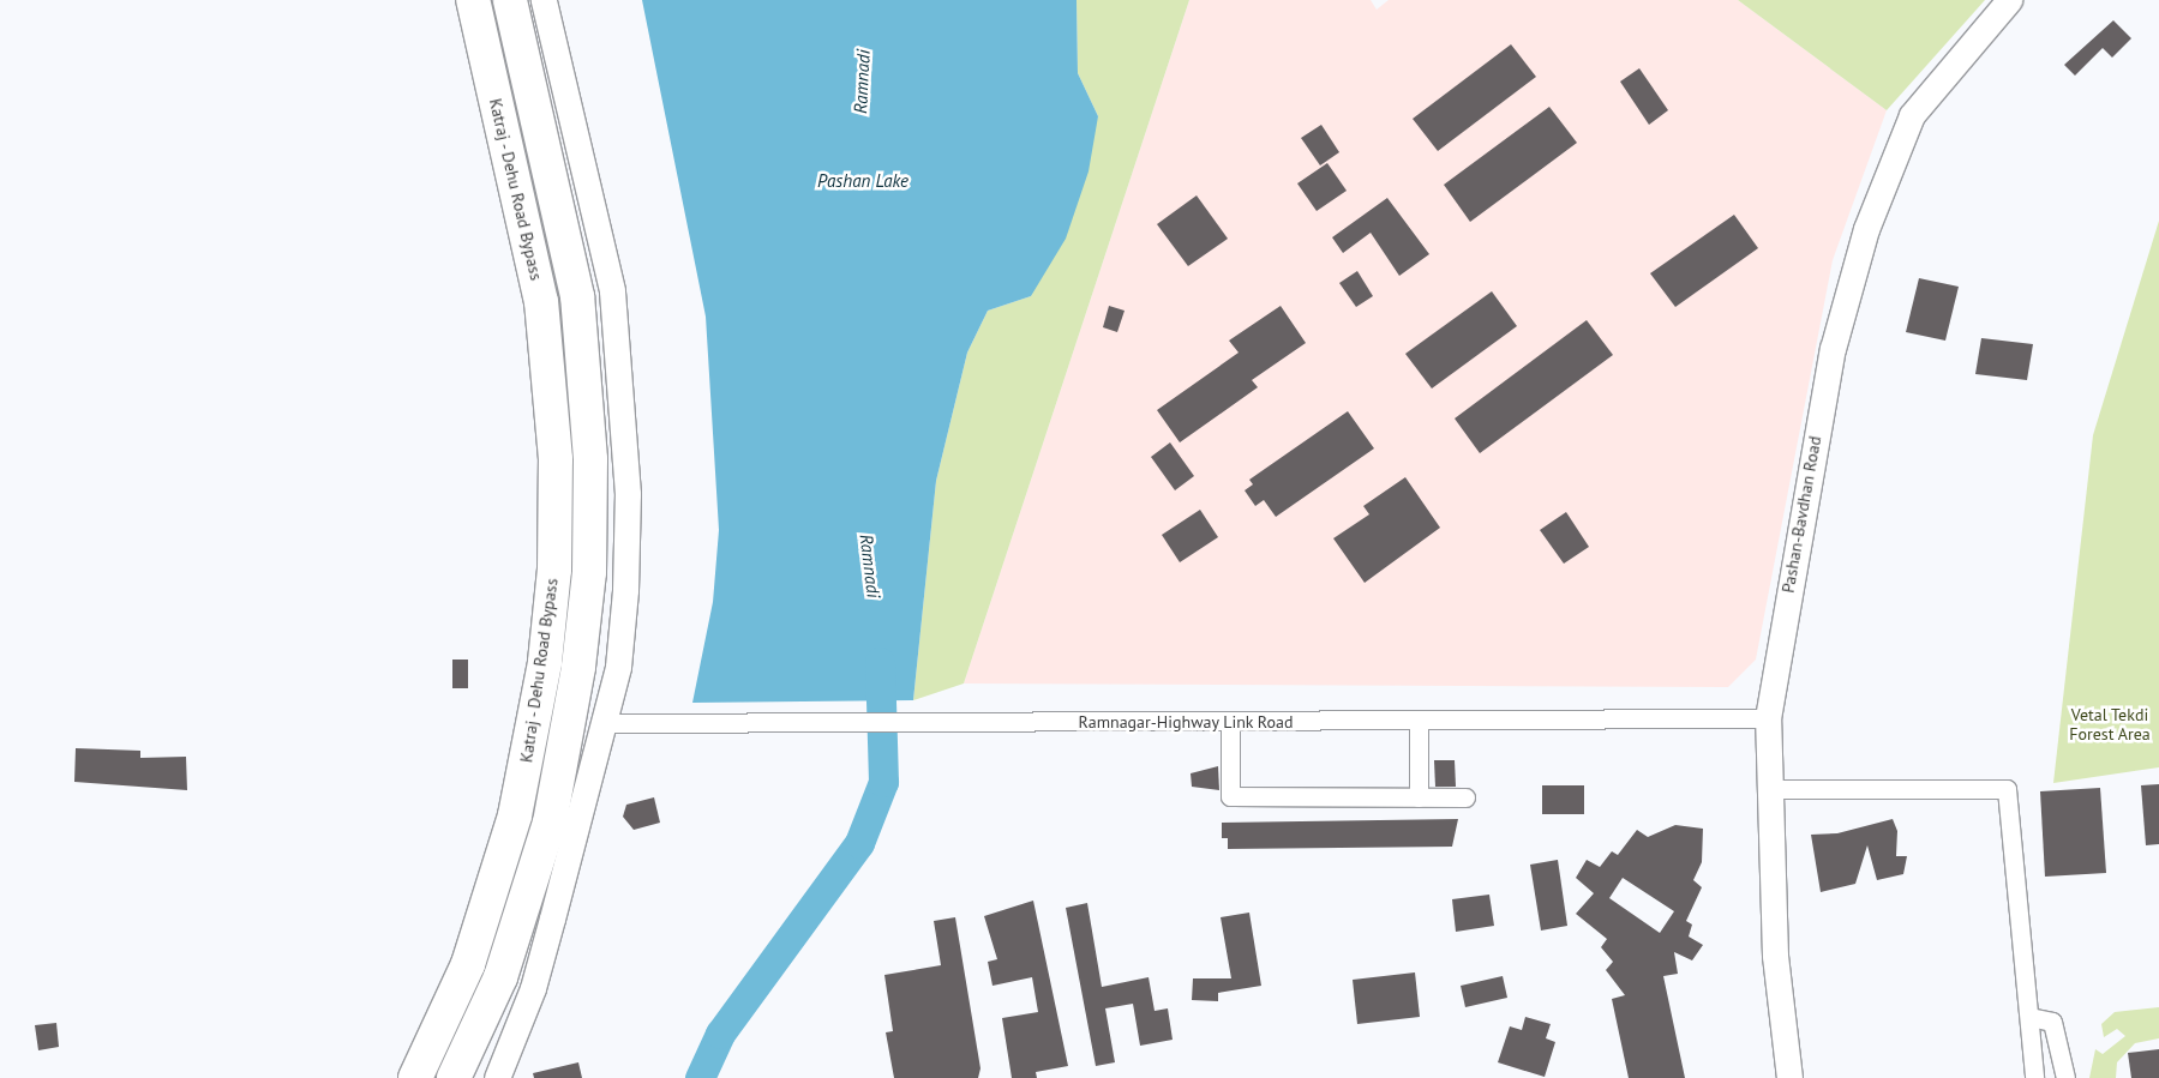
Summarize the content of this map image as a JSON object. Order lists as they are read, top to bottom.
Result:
{
  "streets": {
    "highway": ["Katraj - Dehu Road Bypass"],
    "main road": ["Pashan-Bavdhan Road"],
    "street": ["Ramnagar-Highway Link Road"]
  },
  "crossings": [
    ["Pashan-Bavdhan Road", "Ramnagar-Highway Link Road"]
  ],
  "water": ["Ramnadi", "Pashan Lake"],
  "parks": ["Vetal Tekdi Forest Area"]
}
